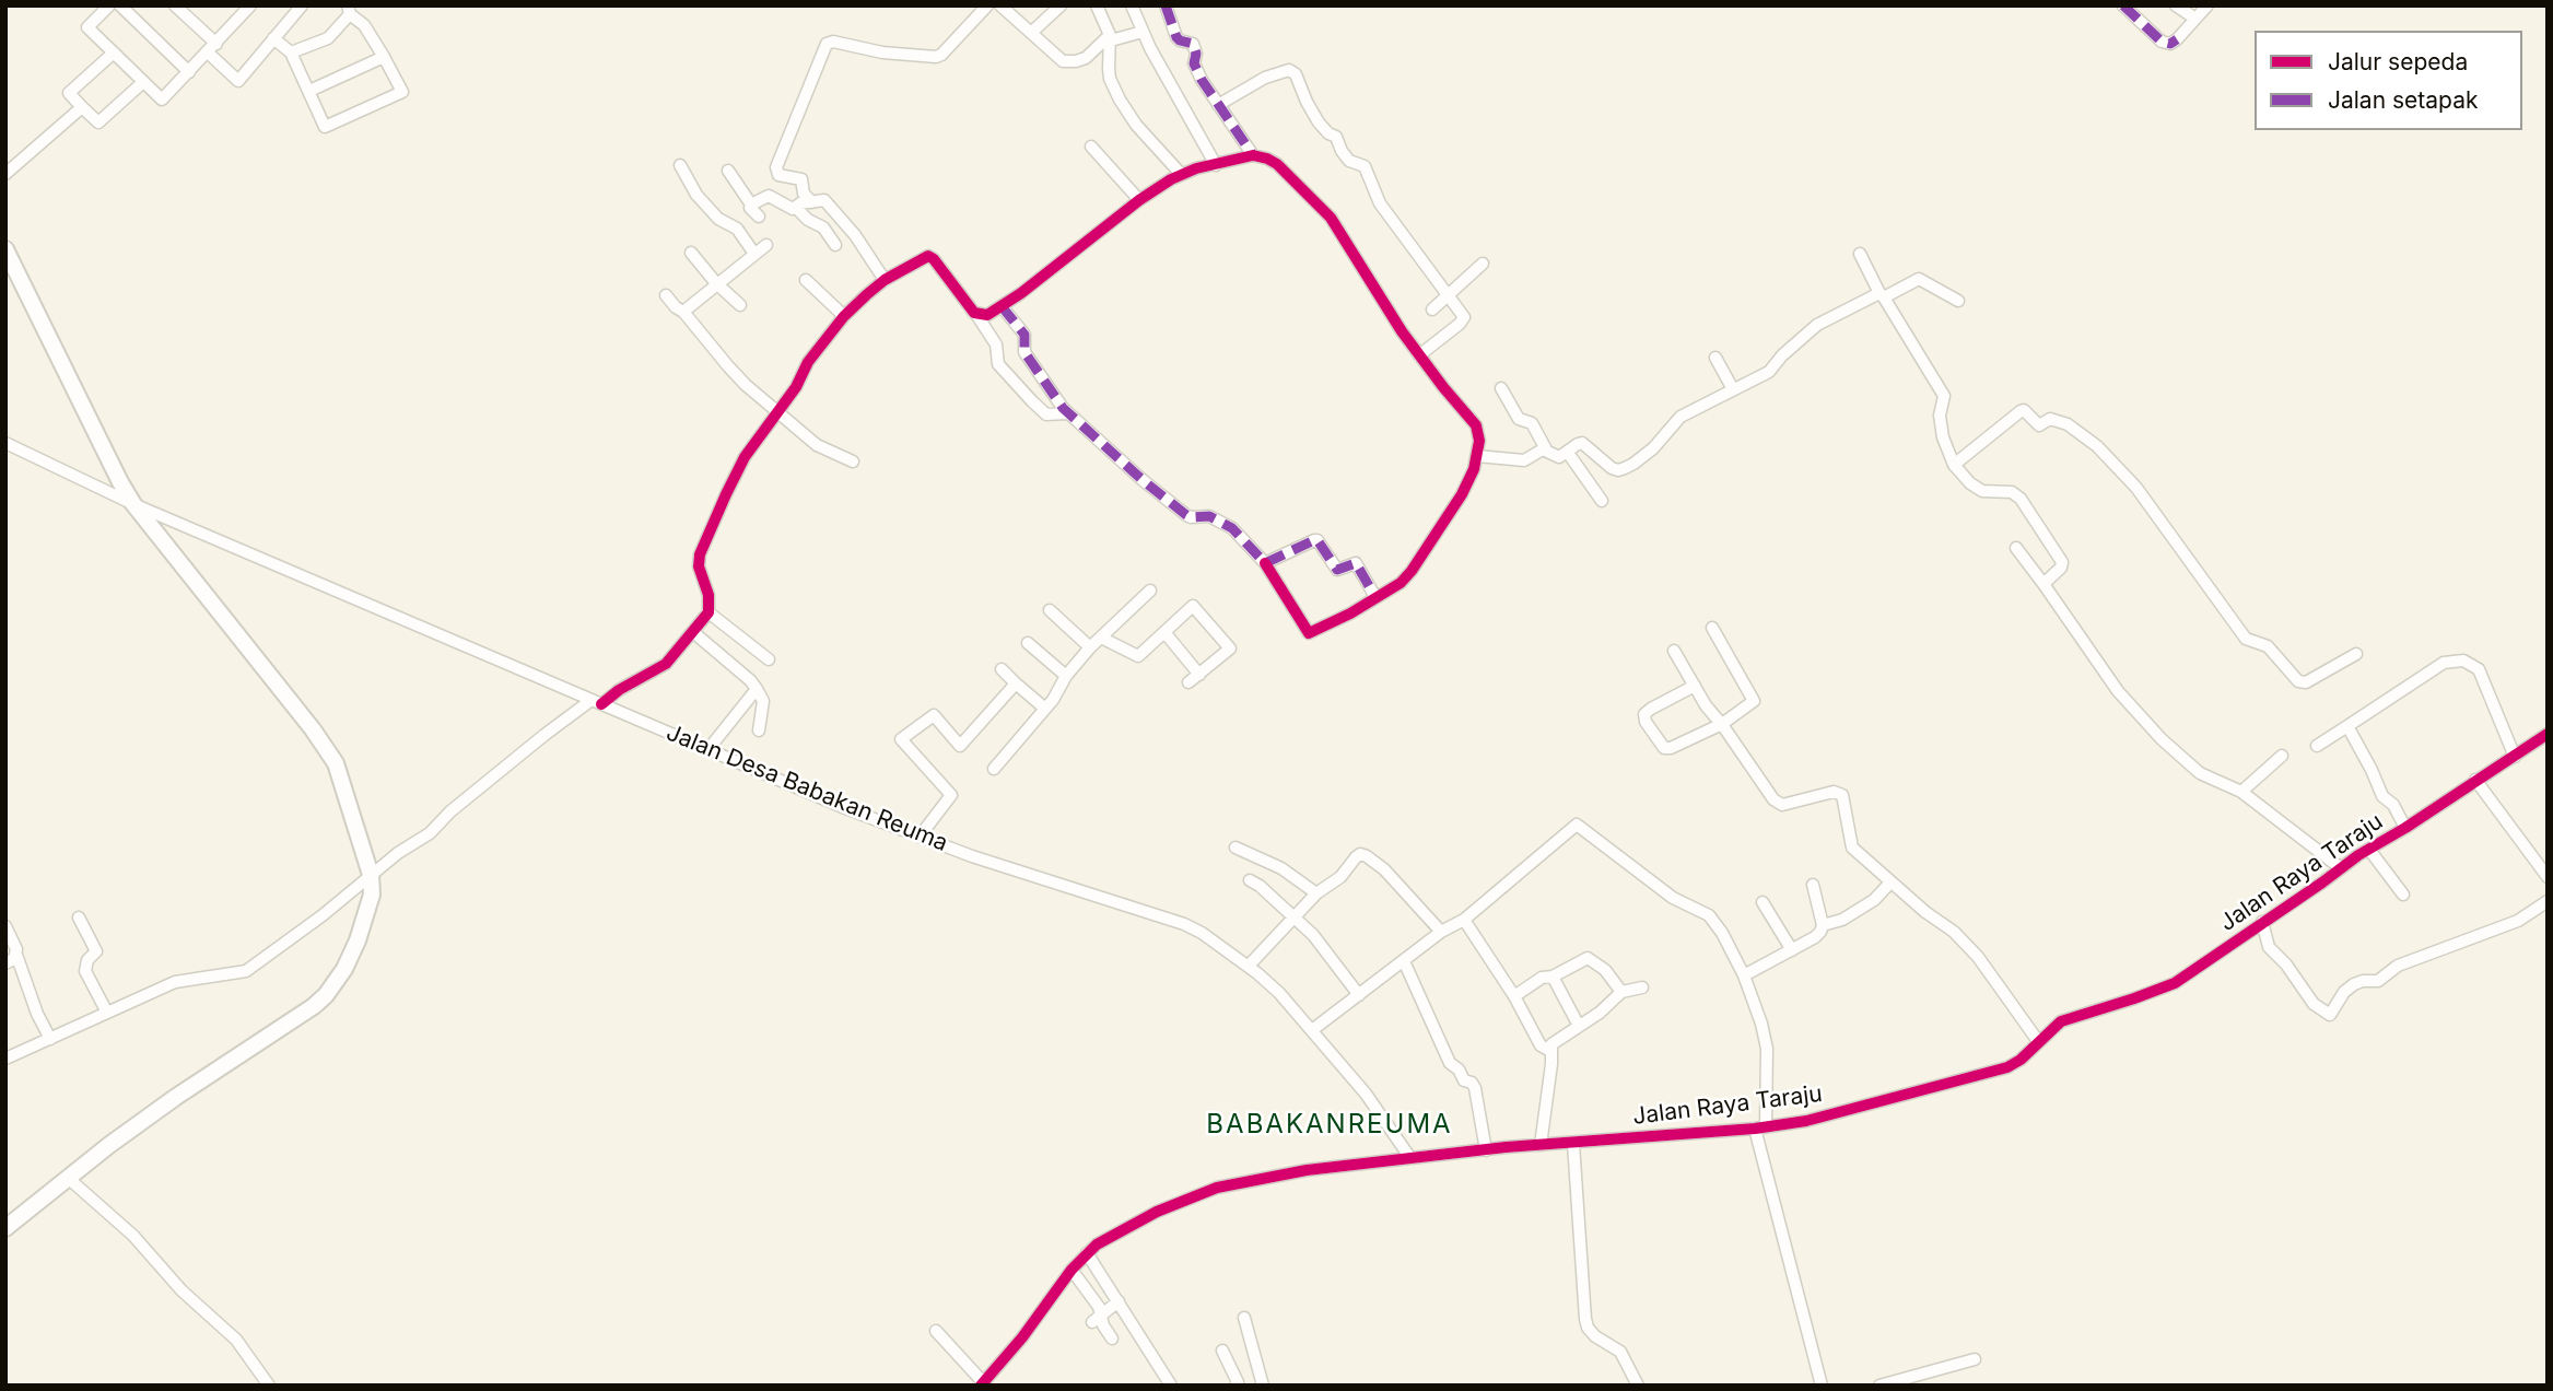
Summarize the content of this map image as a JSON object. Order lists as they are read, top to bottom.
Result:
{
  "streets": {
    "street": ["Jalan Desa Babakan Reuma", "Jalan Raya Taraju"]
  },
  "crossings": [
    ["Jalan Desa Babakan Reuma", "Jalan Raya Taraju"]
  ],
  "districts": ["BABAKANREUMA"],
  "legend": ["Jalur sepeda", "Jalan setapak"]
}
